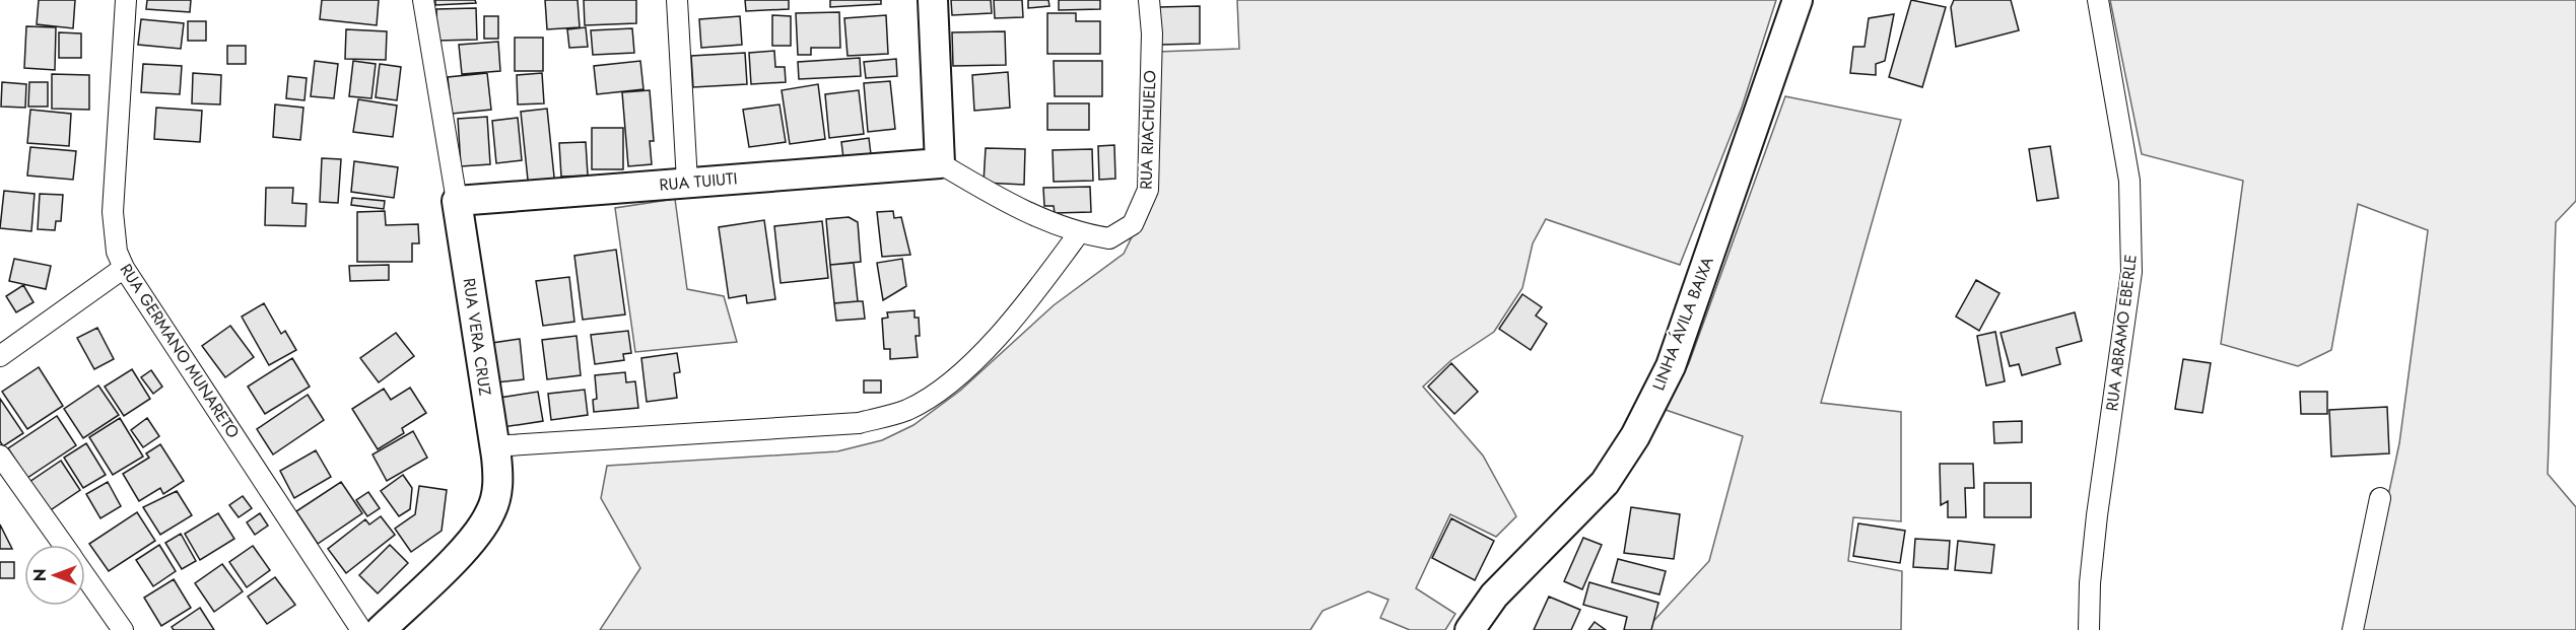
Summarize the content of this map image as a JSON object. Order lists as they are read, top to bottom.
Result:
{
  "streets": {
    "street": [
      "RUA RIACHUELO",
      "RUA TUIUTI",
      "LINHA ÁVILA BAIXA",
      "RUA ABRAMO EBERLE",
      "RUA VERA CRUZ",
      "RUA GERMANO MUNARETO"
    ]
  },
  "crossings": [
    ["RUA RIACHUELO", "RUA TUIUTI"],
    ["RUA TUIUTI", "RUA VERA CRUZ"]
  ],
  "north": "left"
}
